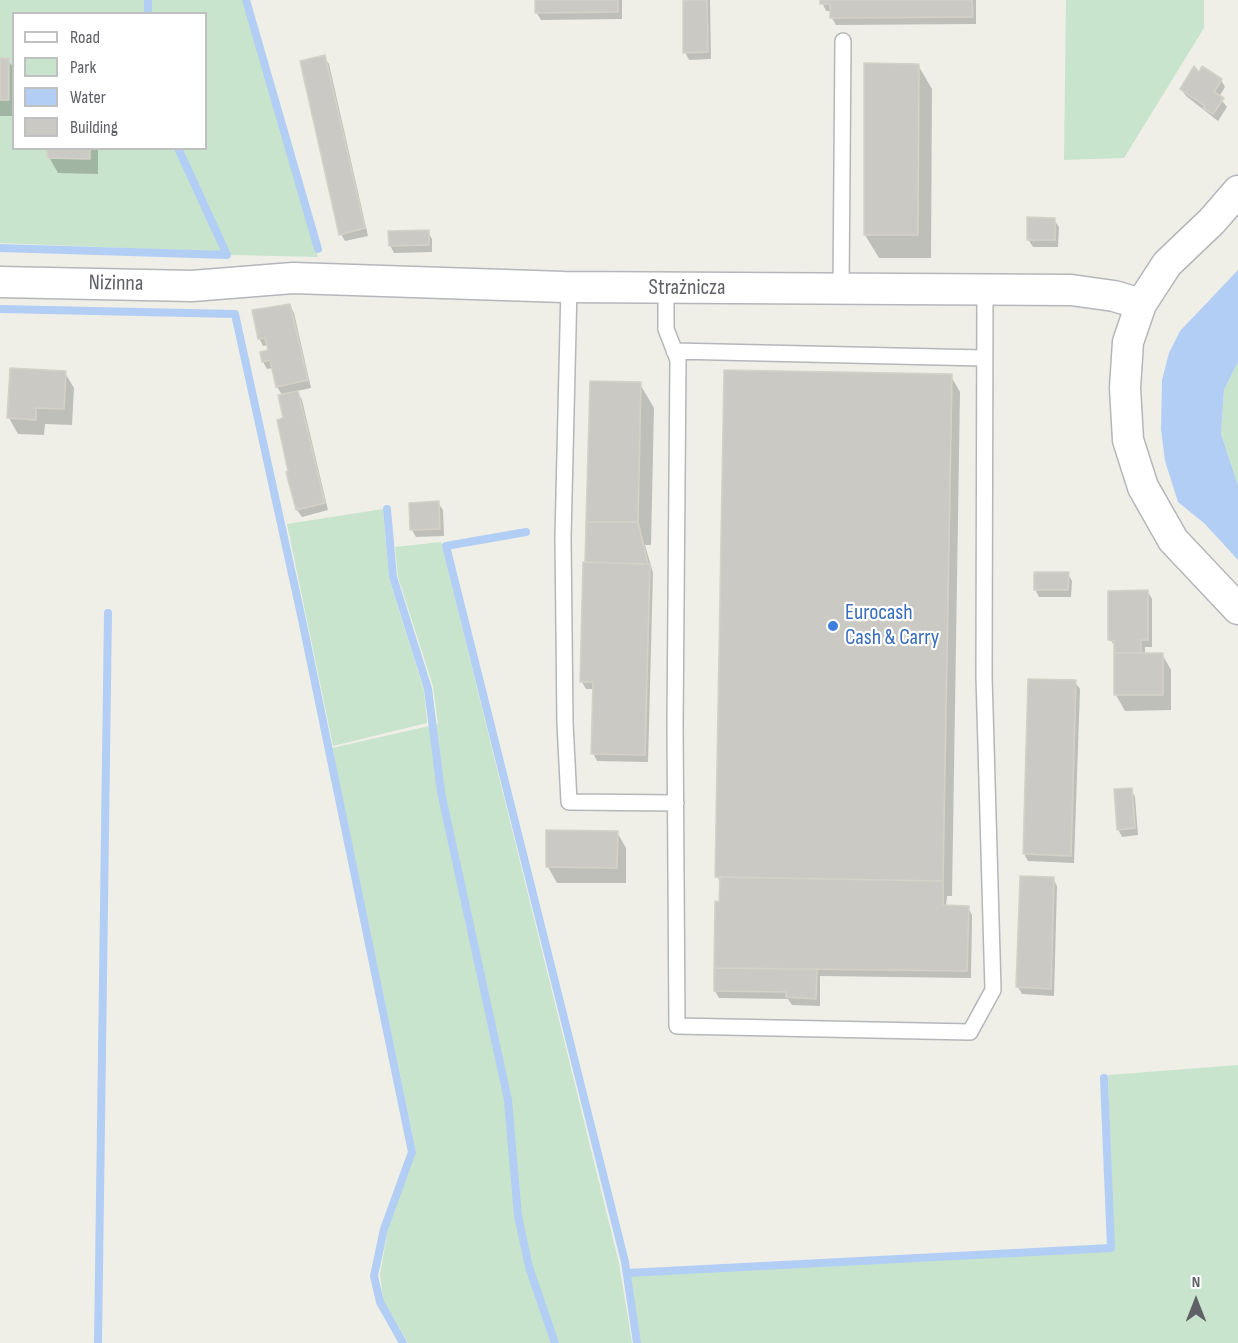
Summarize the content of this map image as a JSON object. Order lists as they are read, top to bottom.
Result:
{
  "streets": {
    "street": ["Nizinna", "Strażnicza"]
  },
  "crossings": [
    ["Nizinna", "Strażnicza"]
  ],
  "places": ["Eurocash Cash & Carry"],
  "legend": [
    "Road",
    "Park",
    "Water",
    "Building"
  ],
  "north": "top"
}
